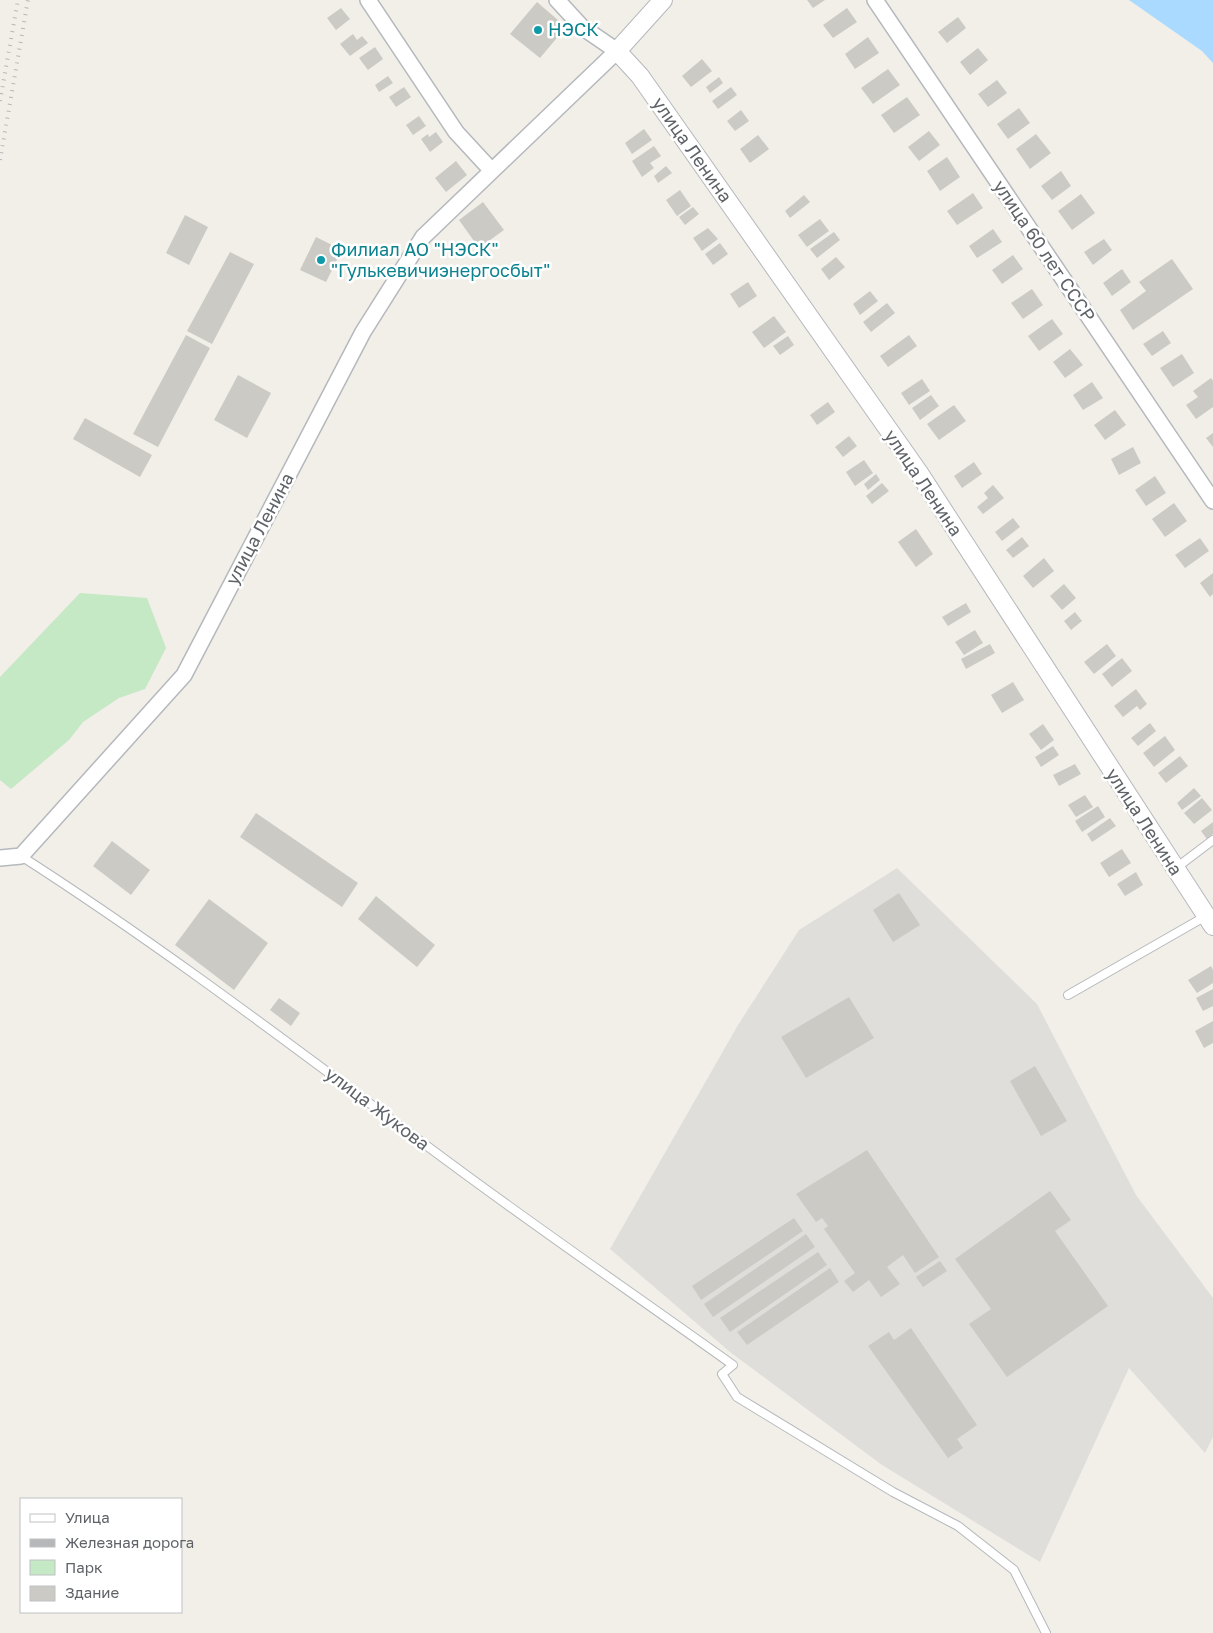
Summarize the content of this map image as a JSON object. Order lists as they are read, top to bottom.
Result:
{
  "streets": {
    "street": ["улица Ленина", "улица 60 лет СССР"],
    "lane": ["улица Жукова"]
  },
  "crossings": [
    ["улица Ленина", "улица Жукова"]
  ],
  "places": ["НЭСК", "Филиал АО \"НЭСК\" \"Гулькевичиэнергосбыт\""],
  "legend": [
    "Улица",
    "Железная дорога",
    "Парк",
    "Здание"
  ]
}
